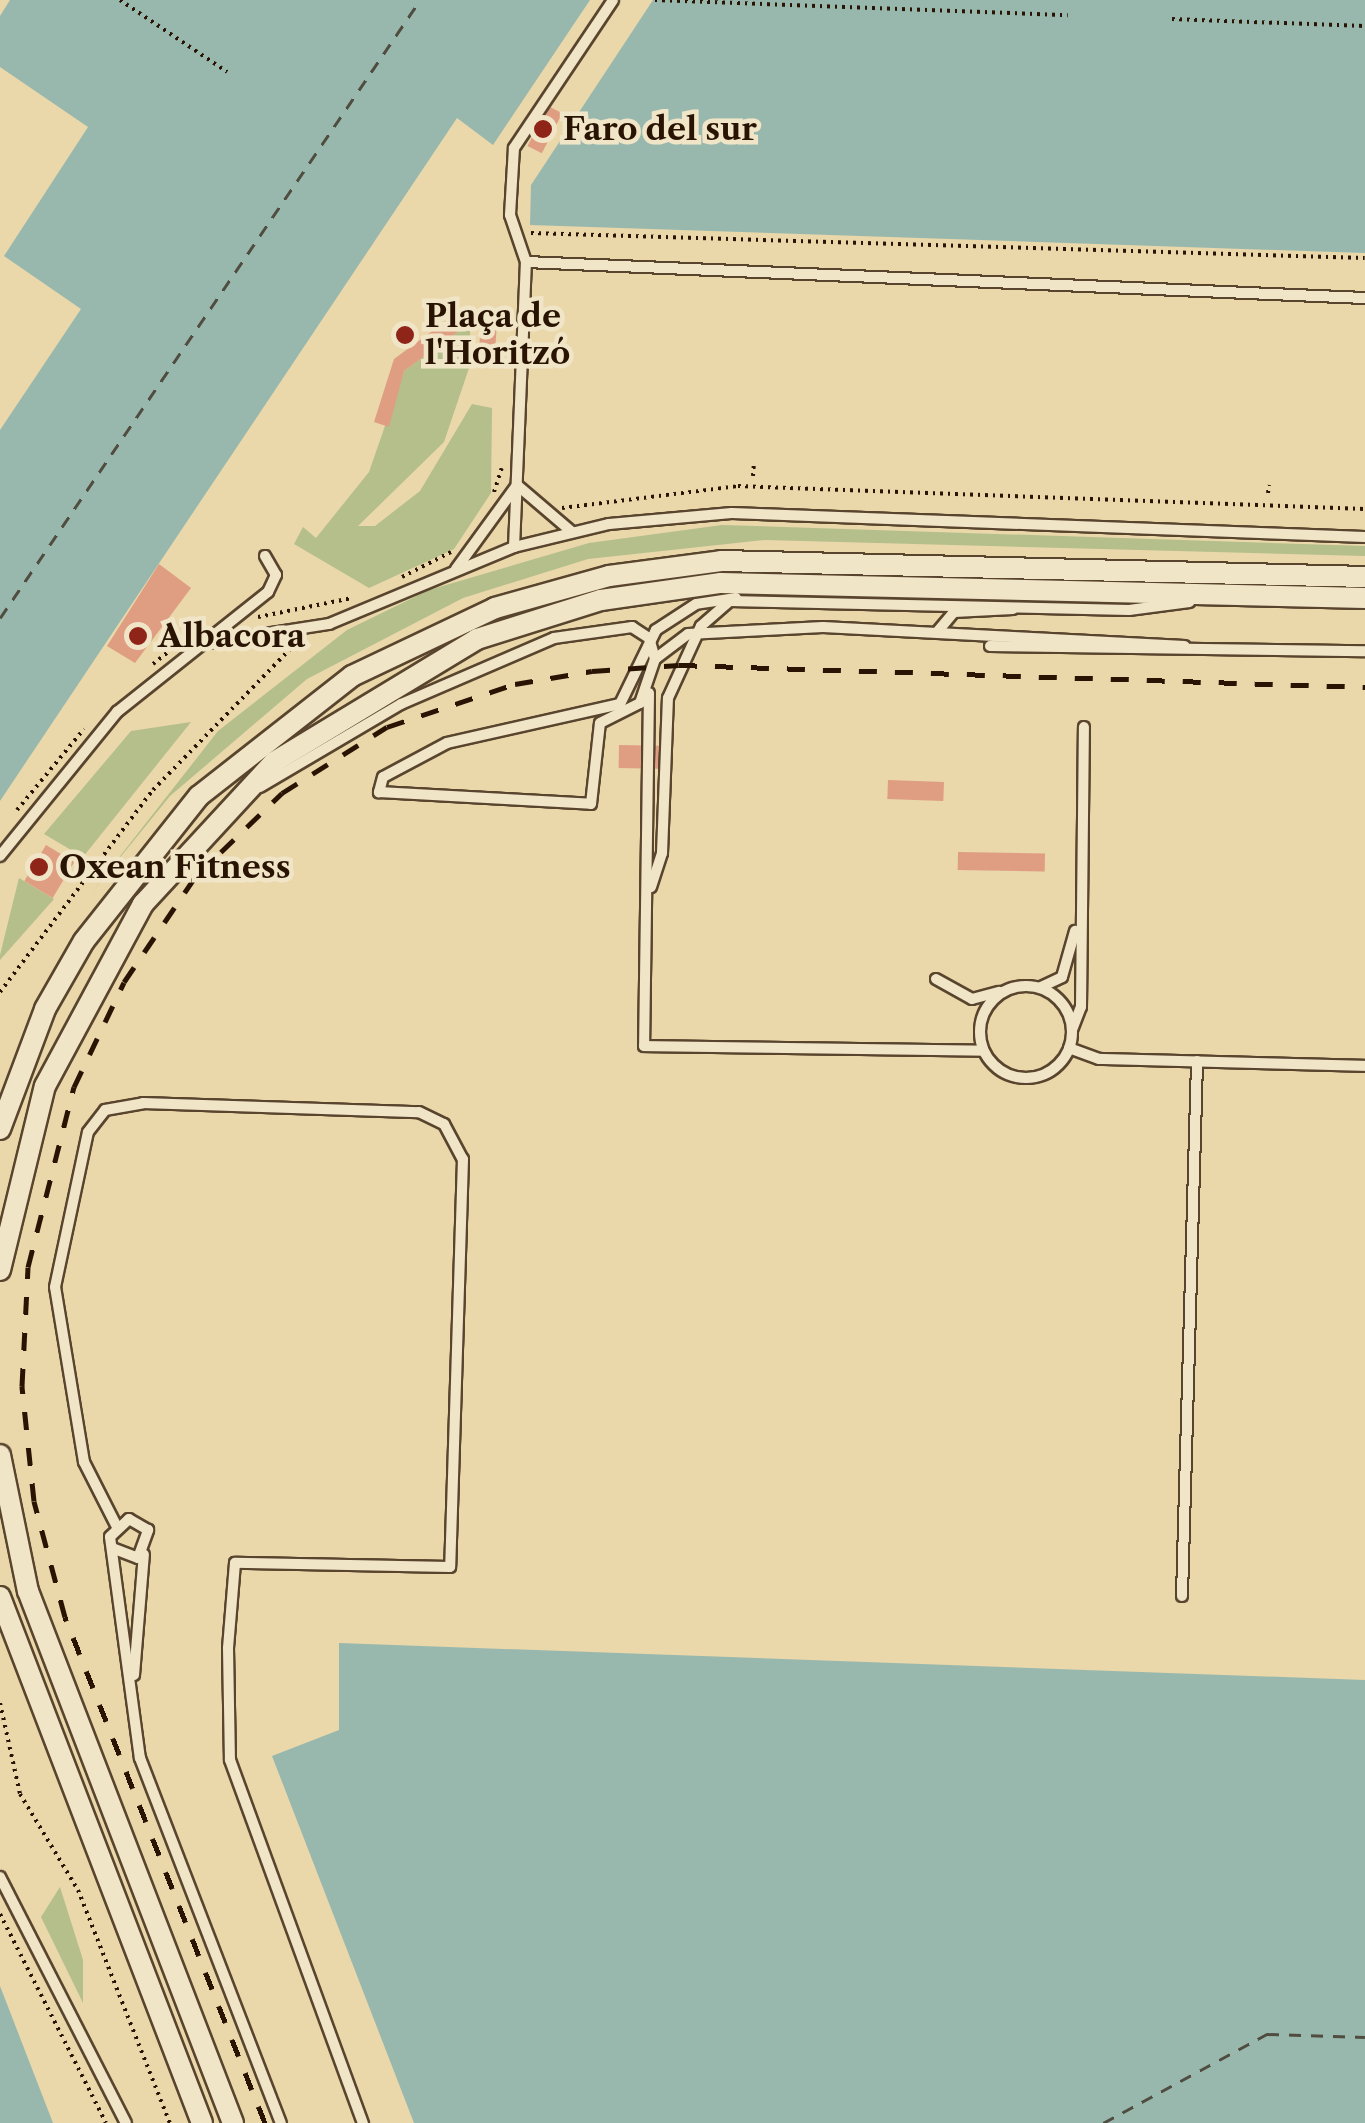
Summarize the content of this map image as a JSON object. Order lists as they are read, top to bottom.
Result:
{
  "places": [
    "Faro del sur",
    "Plaça de l'Horitzó",
    "Albacora",
    "Oxean Fitness"
  ]
}
